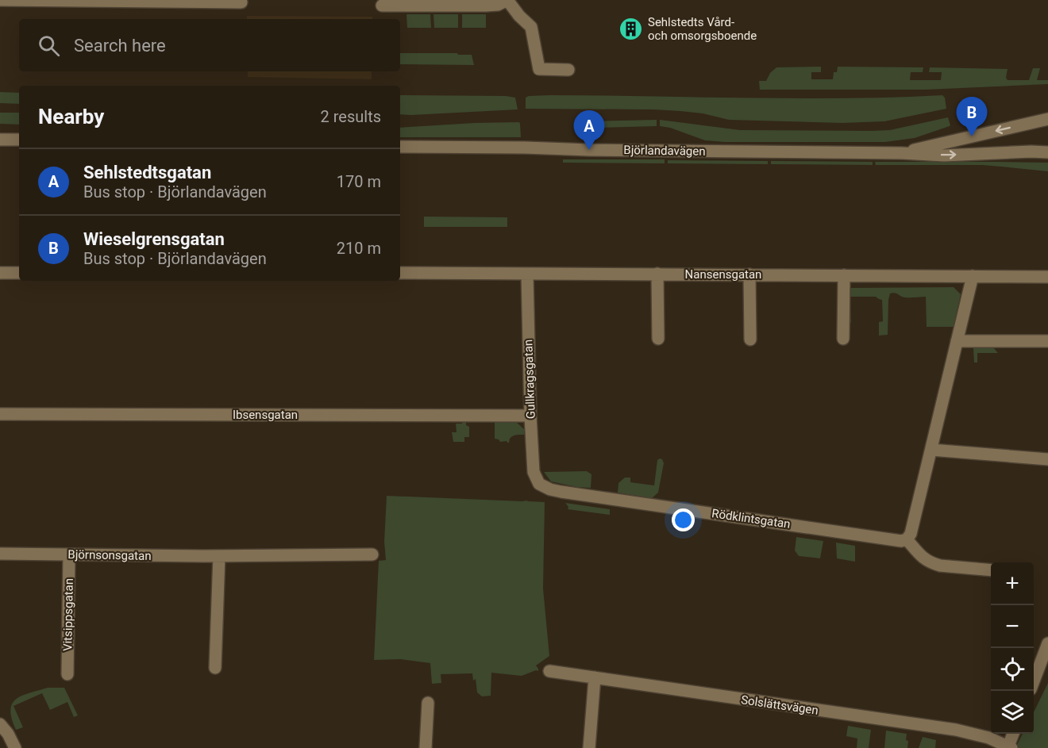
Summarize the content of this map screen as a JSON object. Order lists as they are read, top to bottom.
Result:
{
  "streets": {
    "street": [
      "Björlandavägen",
      "Nansensgatan",
      "Gullkragsgatan",
      "Ibsensgatan",
      "Rödklintsgatan",
      "Björnsonsgatan",
      "Vitsippsgatan",
      "Solslättsvägen"
    ]
  },
  "crossings": [
    ["Nansensgatan", "Gullkragsgatan"],
    ["Gullkragsgatan", "Ibsensgatan"],
    ["Gullkragsgatan", "Rödklintsgatan"],
    ["Björnsonsgatan", "Vitsippsgatan"]
  ],
  "places": {
    "building": ["Sehlstedts Vård- och omsorgsboende"]
  },
  "page": {
    "search": "Search here",
    "heading": ["Nearby", "2 results"],
    "pins": ["B", "A"],
    "list": [
      {
        "mark": "A",
        "name": "Sehlstedtsgatan",
        "note": "Bus stop · Björlandavägen",
        "value": "170 m"
      },
      {
        "mark": "B",
        "name": "Wieselgrensgatan",
        "note": "Bus stop · Björlandavägen",
        "value": "210 m"
      }
    ],
    "map_buttons": ["+", "−"]
  }
}
